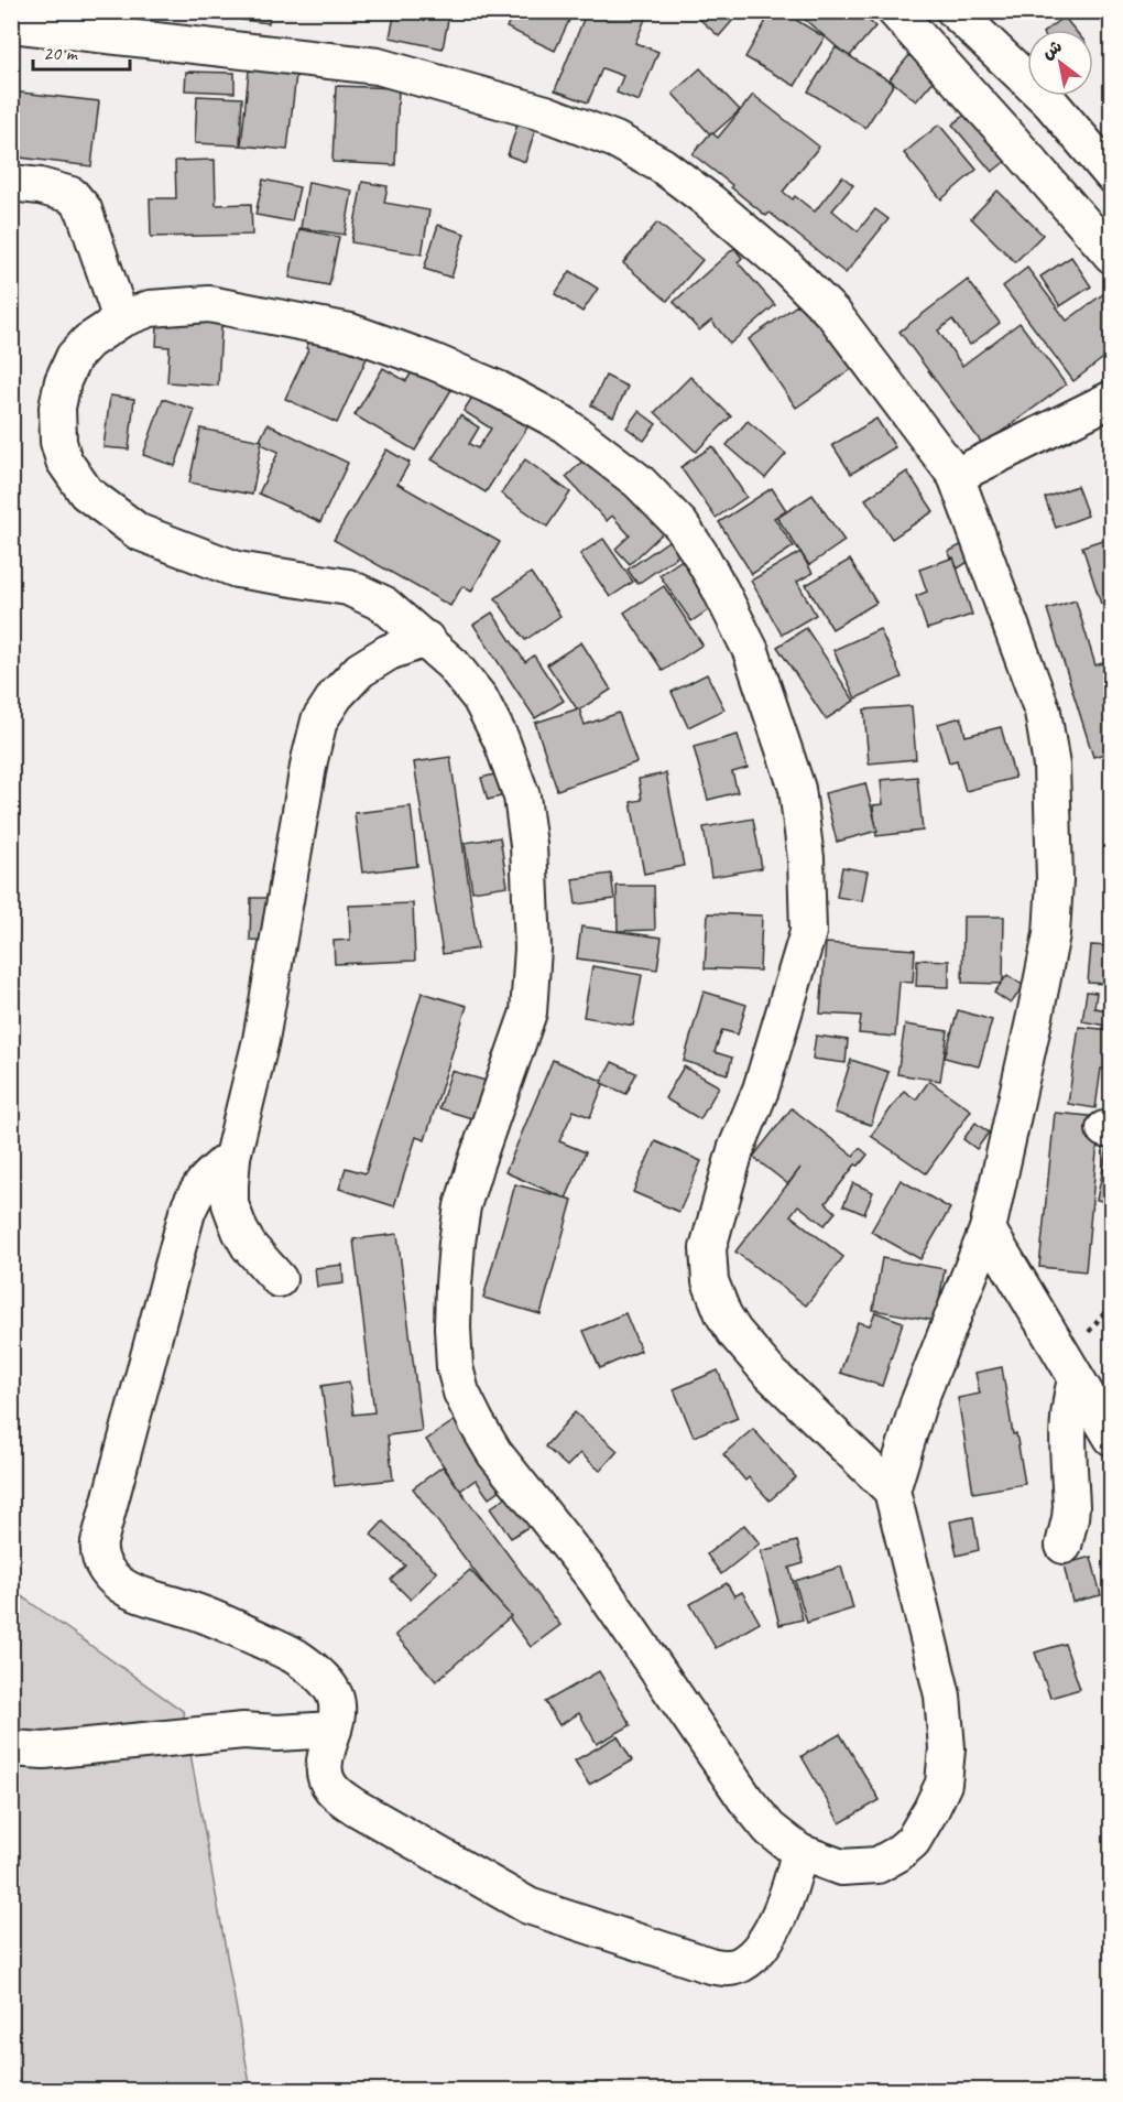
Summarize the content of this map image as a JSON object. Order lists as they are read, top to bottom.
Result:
{
  "scale_bar": "20 m",
  "north": "top left"
}
